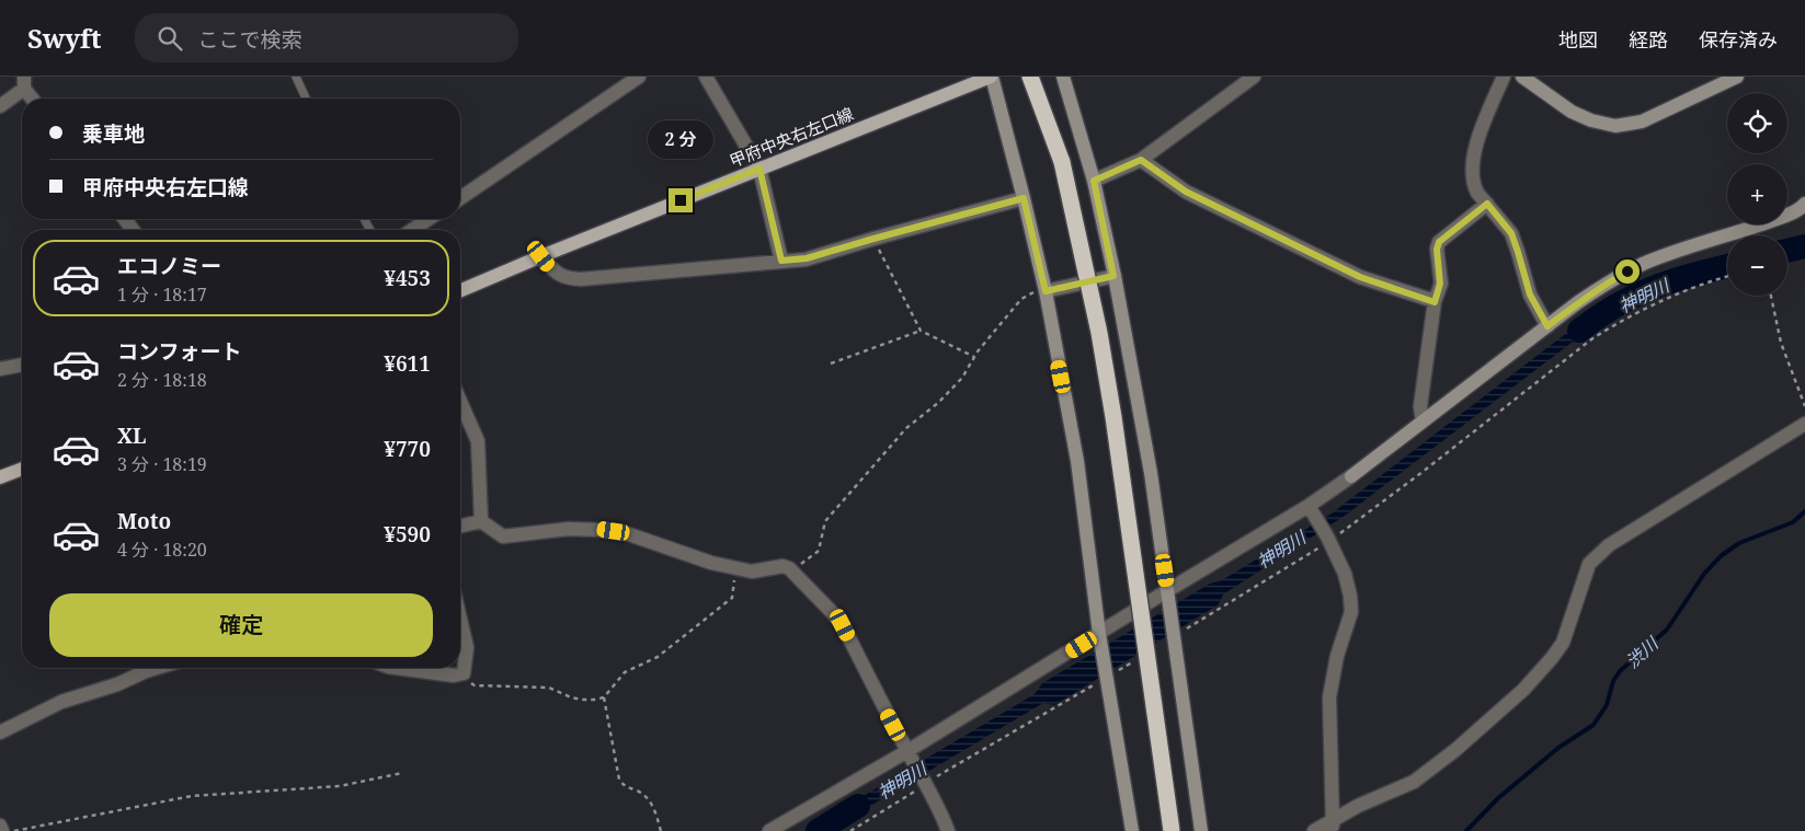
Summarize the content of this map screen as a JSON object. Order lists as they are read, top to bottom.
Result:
{
  "streets": {
    "main road": ["甲府中央右左口線"]
  },
  "water": ["神明川", "渋川"],
  "page": {
    "header": "Swyft",
    "search": "ここで検索",
    "nav": ["地図", "経路", "保存済み"],
    "map_buttons": ["+", "−"],
    "banner": ["乗車地", "甲府中央右左口線"],
    "bubble": "2 分",
    "list": [
      {
        "name": "エコノミー",
        "note": "1 分 · 18:17",
        "value": "¥453"
      },
      {
        "name": "コンフォート",
        "note": "2 分 · 18:18",
        "value": "¥611"
      },
      {
        "name": "XL",
        "note": "3 分 · 18:19",
        "value": "¥770"
      },
      {
        "name": "Moto",
        "note": "4 分 · 18:20",
        "value": "¥590"
      }
    ],
    "buttons": "確定"
  }
}
